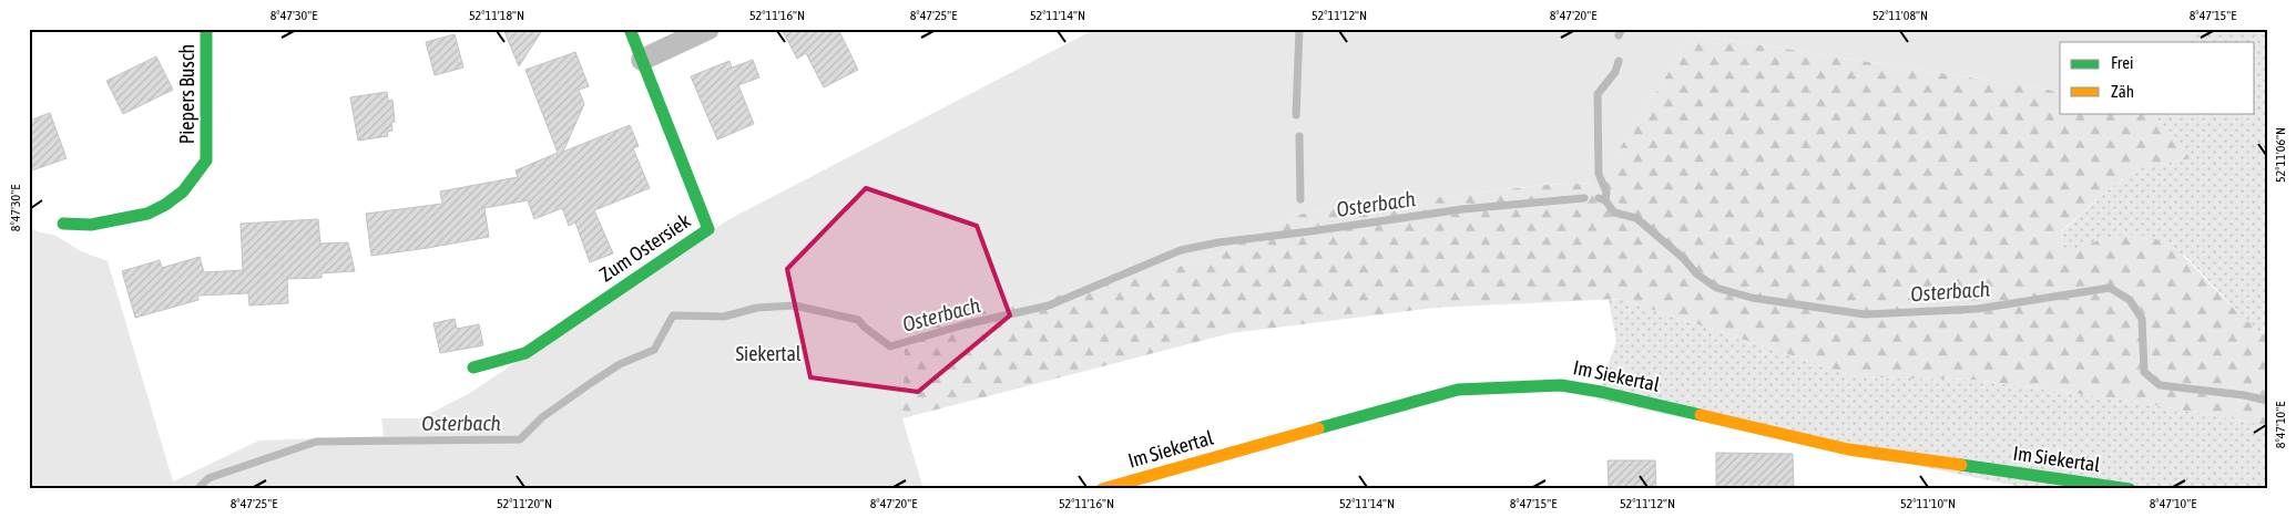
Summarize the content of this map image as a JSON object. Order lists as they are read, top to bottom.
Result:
{
  "streets": {
    "street": ["Piepers Busch", "Zum Ostersiek", "Im Siekertal"]
  },
  "water": ["Osterbach"],
  "parks": ["Siekertal"],
  "legend": ["Frei", "Zäh"],
  "coordinates": [
    "8°47'30\"E",
    "52°11'18\"N",
    "52°11'16\"N",
    "8°47'25\"E",
    "52°11'14\"N",
    "52°11'12\"N",
    "8°47'20\"E",
    "52°11'08\"N",
    "8°47'15\"E",
    "52°11'06\"N",
    "8°47'10\"E",
    "52°11'20\"N",
    "52°11'10\"N"
  ]
}
